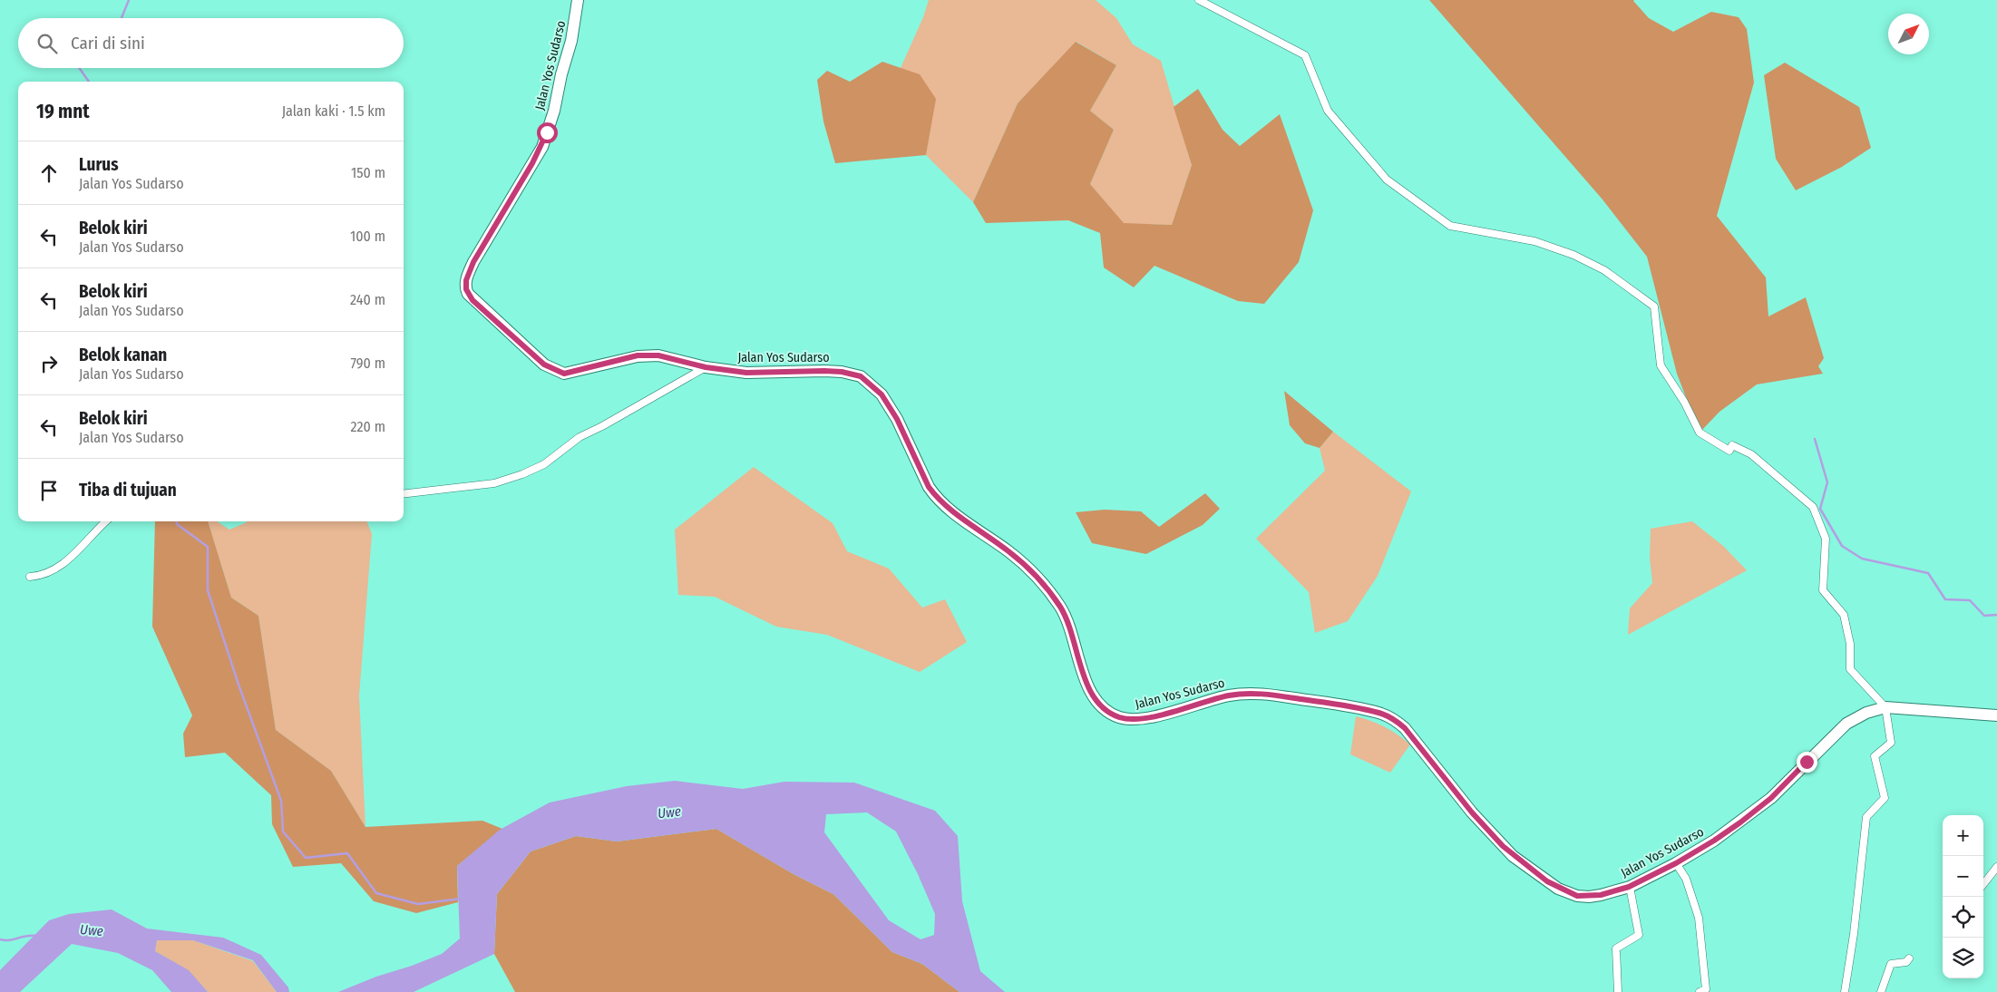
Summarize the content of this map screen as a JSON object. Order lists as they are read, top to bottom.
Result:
{
  "streets": {
    "main road": ["Jalan Yos Sudarso"]
  },
  "water": ["Uwe"],
  "north": "top right",
  "page": {
    "search": "Cari di sini",
    "heading": ["19 mnt", "Jalan kaki · 1.5 km"],
    "list": [
      ["Lurus", "Jalan Yos Sudarso", "150 m"],
      ["Belok kiri", "Jalan Yos Sudarso", "100 m"],
      ["Belok kiri", "Jalan Yos Sudarso", "240 m"],
      ["Belok kanan", "Jalan Yos Sudarso", "790 m"],
      ["Belok kiri", "Jalan Yos Sudarso", "220 m"],
      "Tiba di tujuan"
    ],
    "map_buttons": ["+", "−"]
  }
}
